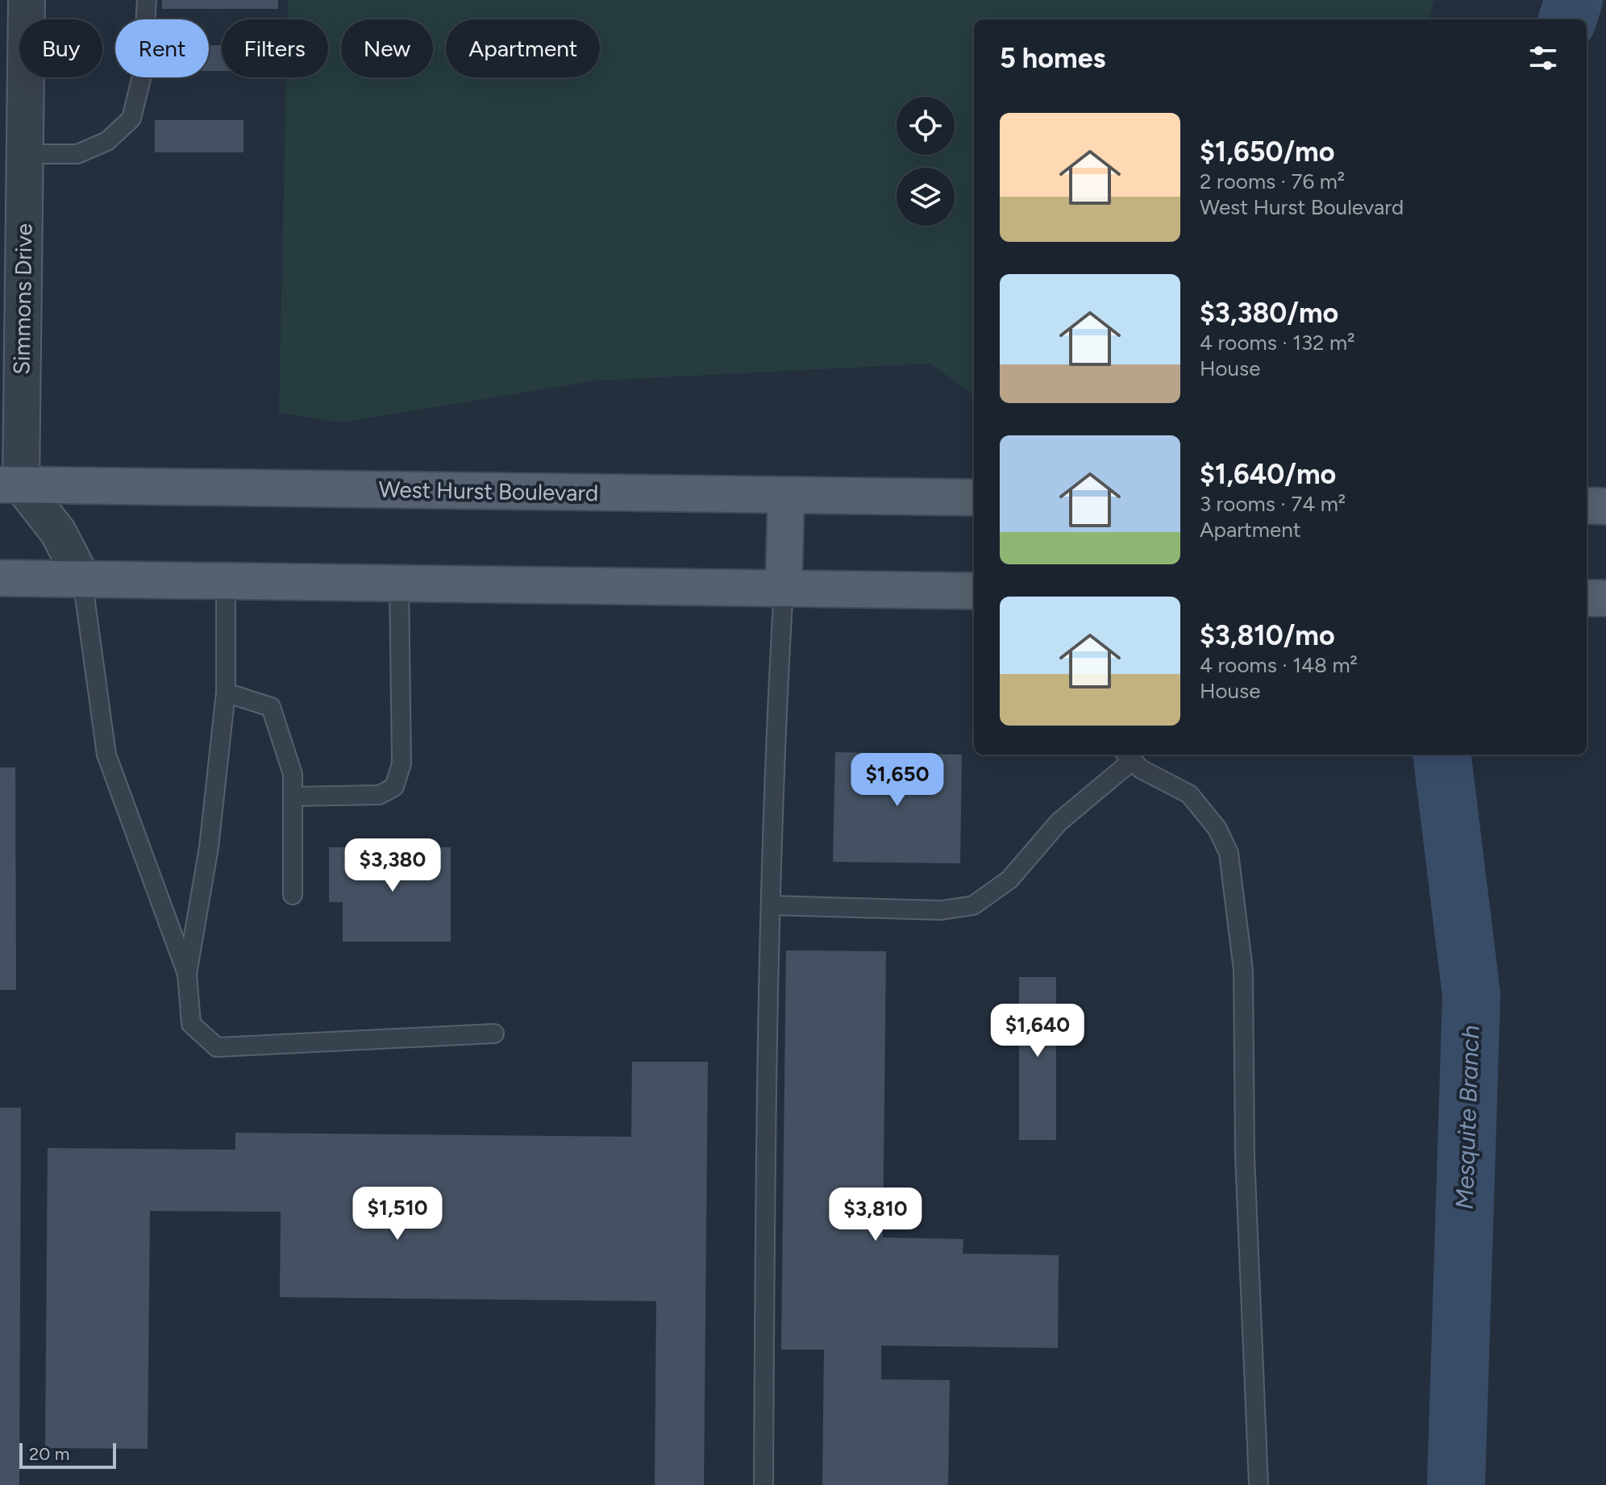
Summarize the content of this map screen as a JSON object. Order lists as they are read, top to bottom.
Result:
{
  "streets": {
    "main road": ["West Hurst Boulevard"],
    "street": ["Simmons Drive"]
  },
  "crossings": [
    ["Simmons Drive", "West Hurst Boulevard"]
  ],
  "water": ["Mesquite Branch"],
  "scale_bar": "20 m",
  "page": {
    "chip": [
      "Buy",
      "Rent",
      "Filters",
      "New",
      "Apartment"
    ],
    "heading": "5 homes",
    "list": [
      {
        "name": "$1,650/mo",
        "note": "2 rooms · 76 m² · West Hurst Boulevard"
      },
      {
        "name": "$3,380/mo",
        "note": "4 rooms · 132 m² · House"
      },
      {
        "name": "$1,640/mo",
        "note": "3 rooms · 74 m² · Apartment"
      },
      {
        "name": "$3,810/mo",
        "note": "4 rooms · 148 m² · House"
      }
    ],
    "price": [
      "$1,650",
      "$3,380",
      "$1,640",
      "$1,510",
      "$3,810"
    ],
    "scale": "20 m"
  }
}
